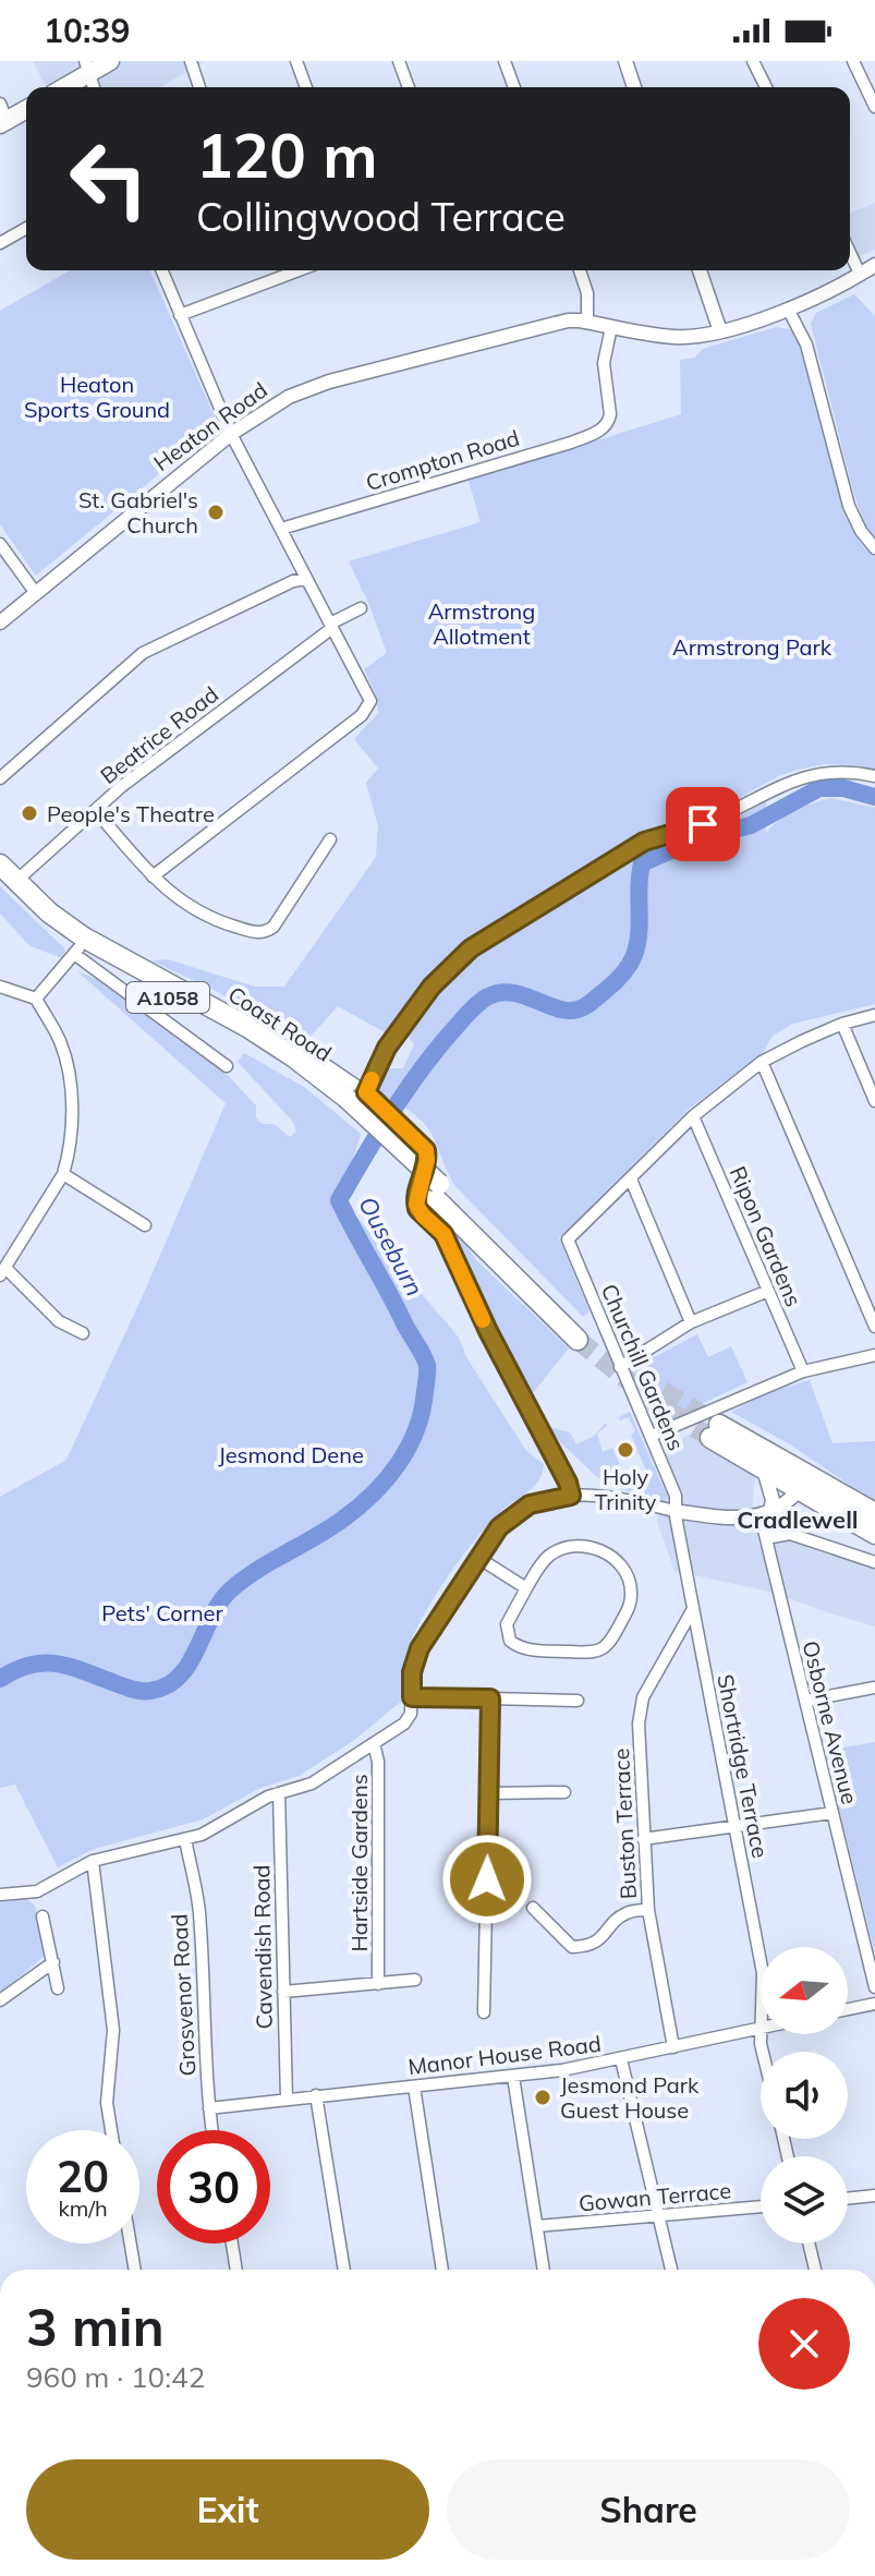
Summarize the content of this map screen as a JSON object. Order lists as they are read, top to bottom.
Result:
{
  "streets": {
    "highway": ["A1058", "Coast Road"],
    "street": [
      "Heaton Road",
      "Crompton Road",
      "Beatrice Road",
      "Ripon Gardens",
      "Churchill Gardens",
      "Osborne Avenue",
      "Shortridge Terrace",
      "Buston Terrace",
      "Hartside Gardens",
      "Cavendish Road",
      "Grosvenor Road",
      "Manor House Road",
      "Gowan Terrace"
    ]
  },
  "crossings": [
    ["Heaton Road", "Crompton Road"],
    ["Beatrice Road", "Coast Road"],
    ["Churchill Gardens", "Shortridge Terrace"],
    ["Shortridge Terrace", "Buston Terrace"],
    ["Shortridge Terrace", "Manor House Road"],
    ["Buston Terrace", "Manor House Road"],
    ["Cavendish Road", "Manor House Road"],
    ["Grosvenor Road", "Manor House Road"]
  ],
  "districts": ["Cradlewell"],
  "water": ["Ouseburn"],
  "parks": [
    "Heaton Sports Ground",
    "Armstrong Allotment",
    "Armstrong Park",
    "Jesmond Dene",
    "Pets' Corner"
  ],
  "places": [
    "St. Gabriel's Church",
    "People's Theatre",
    "Holy Trinity",
    "Jesmond Park Guest House"
  ],
  "north": "left",
  "page": {
    "status": "10:39",
    "turn": ["120 m", "Collingwood Terrace"],
    "speed": "20 km/h",
    "limit": "30",
    "heading": ["3 min", "960 m · 10:42"],
    "buttons": ["Exit", "Share"]
  }
}
